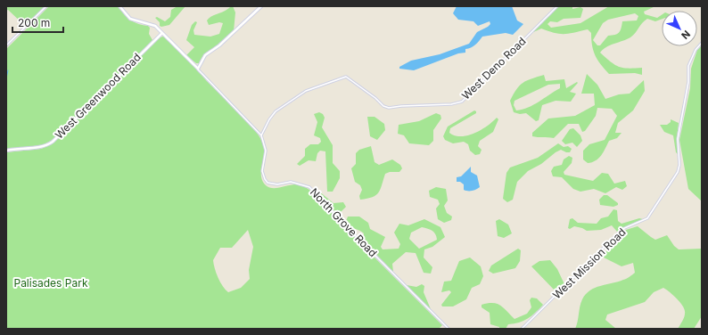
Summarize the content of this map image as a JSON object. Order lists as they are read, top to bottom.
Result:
{
  "streets": {
    "street": [
      "West Deno Road",
      "West Greenwood Road",
      "North Grove Road",
      "West Mission Road"
    ]
  },
  "crossings": [
    ["West Deno Road", "North Grove Road"]
  ],
  "parks": ["Palisades Park"],
  "scale_bar": "200 m",
  "north": "bottom right"
}
